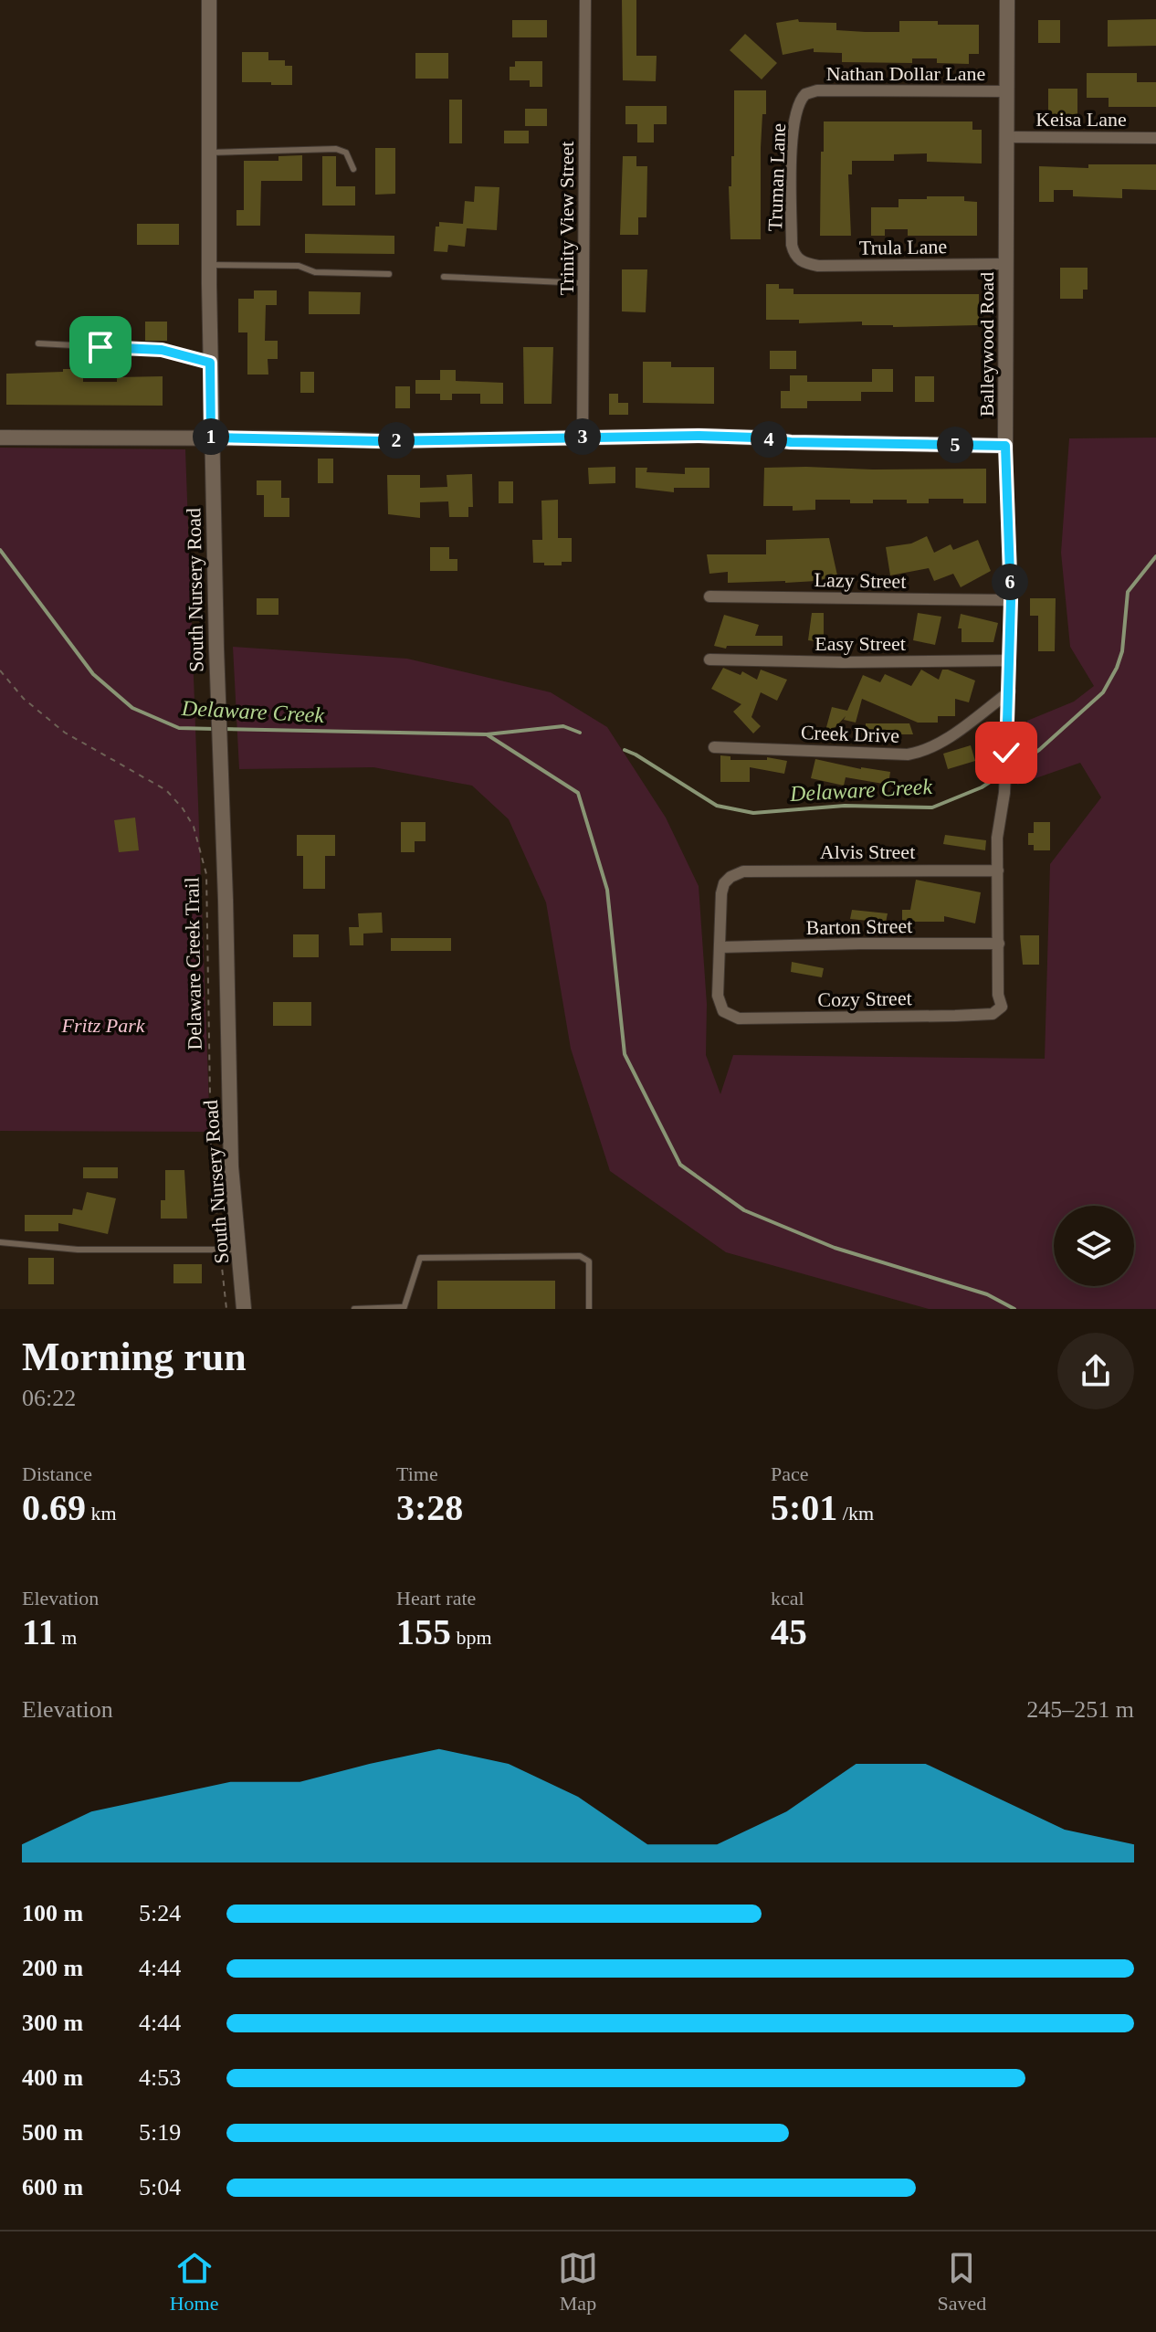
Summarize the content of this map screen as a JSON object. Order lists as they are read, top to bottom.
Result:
{
  "streets": {
    "street": [
      "Nathan Dollar Lane",
      "Keisa Lane",
      "Truman Lane",
      "Trinity View Street",
      "Trula Lane",
      "Balleywood Road",
      "Lazy Street",
      "South Nursery Road",
      "Easy Street",
      "Creek Drive",
      "Alvis Street",
      "Barton Street",
      "Cozy Street"
    ],
    "path": ["Delaware Creek Trail"]
  },
  "crossings": [
    ["Nathan Dollar Lane", "Truman Lane"],
    ["Nathan Dollar Lane", "Balleywood Road"],
    ["Keisa Lane", "Balleywood Road"],
    ["Truman Lane", "Trula Lane"],
    ["Trula Lane", "Balleywood Road"],
    ["Balleywood Road", "Lazy Street"],
    ["Balleywood Road", "Easy Street"],
    ["Balleywood Road", "Creek Drive"],
    ["Balleywood Road", "Alvis Street"],
    ["Balleywood Road", "Barton Street"],
    ["Balleywood Road", "Cozy Street"],
    ["Alvis Street", "Barton Street"],
    ["Alvis Street", "Cozy Street"],
    ["Barton Street", "Cozy Street"]
  ],
  "water": ["Delaware Creek"],
  "parks": ["Fritz Park"],
  "page": {
    "pins": [
      "1",
      "3",
      "4",
      "2",
      "5",
      "6"
    ],
    "heading": ["Morning run", "06:22"],
    "stats": [
      ["Distance", "0.69 km"],
      ["Time", "3:28"],
      ["Pace", "5:01 /km"],
      ["Elevation", "11 m"],
      ["Heart rate", "155 bpm"],
      ["kcal", "45"]
    ],
    "chart": ["Elevation", "245–251 m"],
    "list": [
      {
        "name": "100 m",
        "note": "5:24"
      },
      {
        "name": "200 m",
        "note": "4:44"
      },
      {
        "name": "300 m",
        "note": "4:44"
      },
      {
        "name": "400 m",
        "note": "4:53"
      },
      {
        "name": "500 m",
        "note": "5:19"
      },
      {
        "name": "600 m",
        "note": "5:04"
      }
    ],
    "tabs": ["Home", "Map", "Saved"]
  }
}
